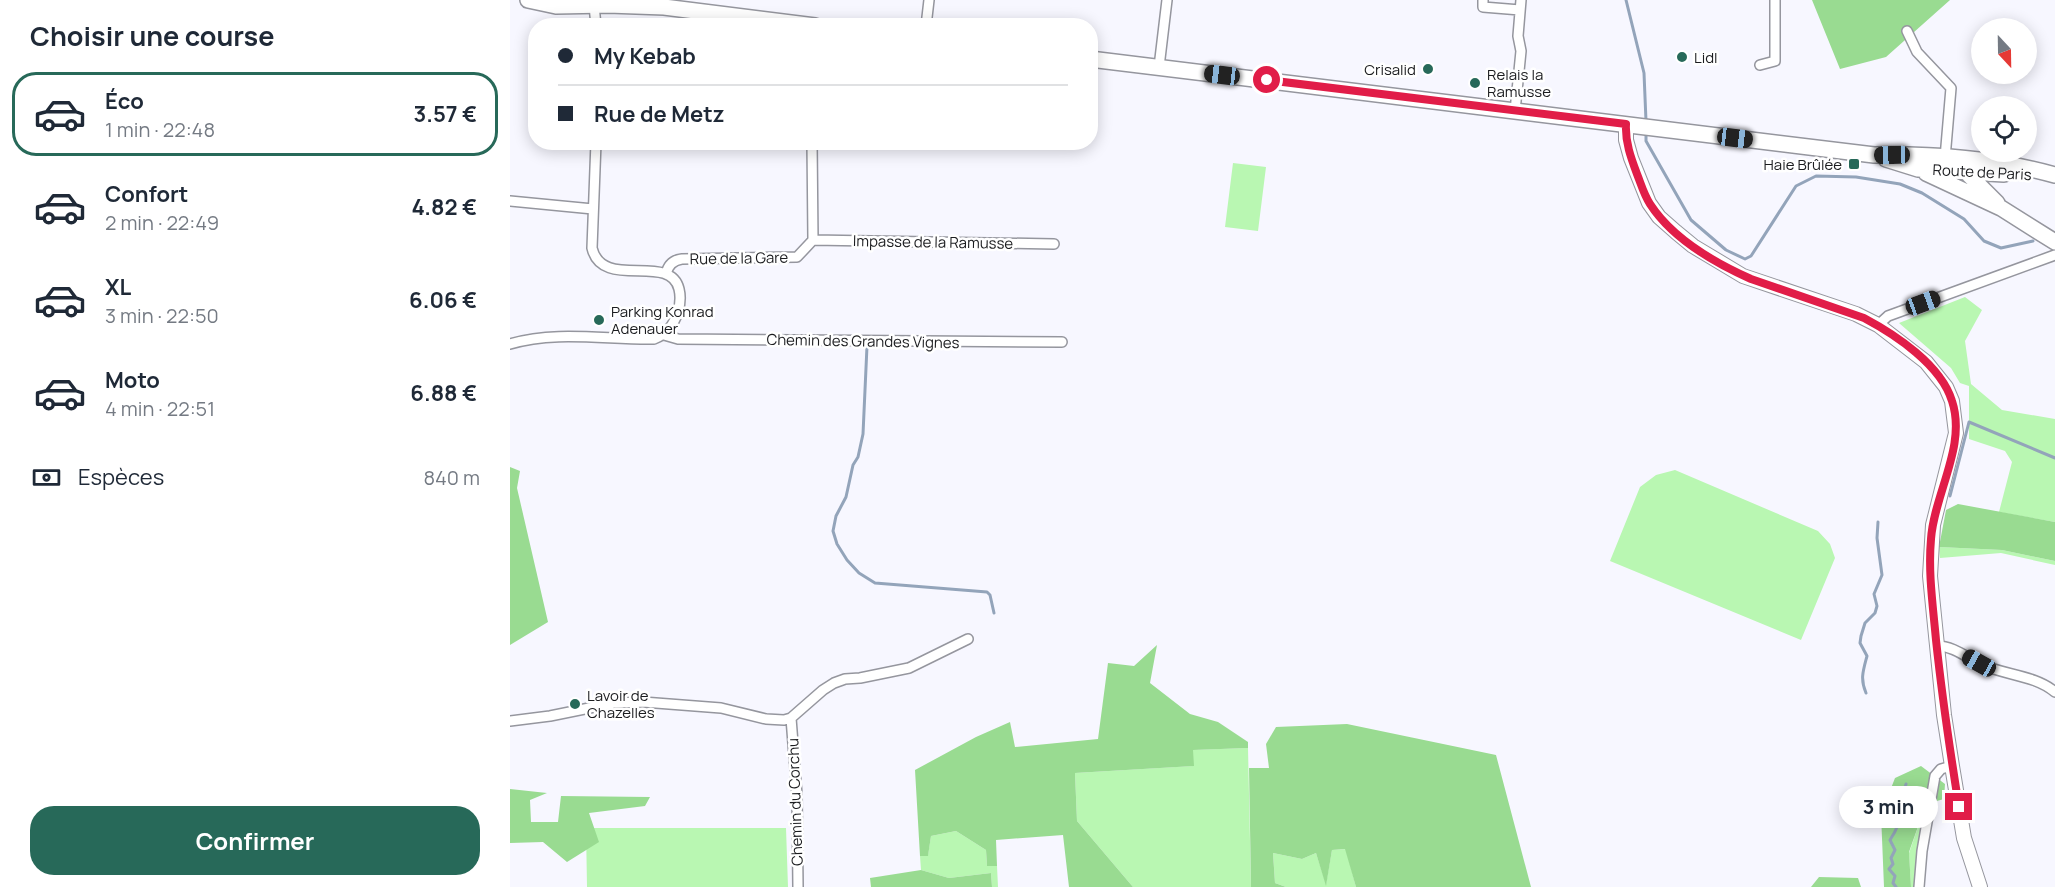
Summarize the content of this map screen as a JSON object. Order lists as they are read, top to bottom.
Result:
{
  "streets": {
    "main road": ["Route de Paris"],
    "street": [
      "Impasse de la Ramusse",
      "Rue de la Gare",
      "Chemin des Grandes Vignes",
      "Chemin du Corchu"
    ]
  },
  "crossings": [
    ["Impasse de la Ramusse", "Rue de la Gare"],
    ["Rue de la Gare", "Chemin des Grandes Vignes"]
  ],
  "places": {
    "other": [
      "Lidl",
      "Crisalid",
      "Relais la Ramusse",
      "Parking Konrad Adenauer",
      "Lavoir de Chazelles"
    ],
    "transit": ["Haie Brûlée"]
  },
  "north": "bottom",
  "page": {
    "heading": "Choisir une course",
    "banner": ["My Kebab", "Rue de Metz"],
    "list": [
      {
        "name": "Éco",
        "note": "1 min · 22:48",
        "value": "3.57 €"
      },
      {
        "name": "Confort",
        "note": "2 min · 22:49",
        "value": "4.82 €"
      },
      {
        "name": "XL",
        "note": "3 min · 22:50",
        "value": "6.06 €"
      },
      {
        "name": "Moto",
        "note": "4 min · 22:51",
        "value": "6.88 €"
      }
    ],
    "pay": ["Espèces", "840 m"],
    "bubble": "3 min",
    "buttons": "Confirmer"
  }
}
